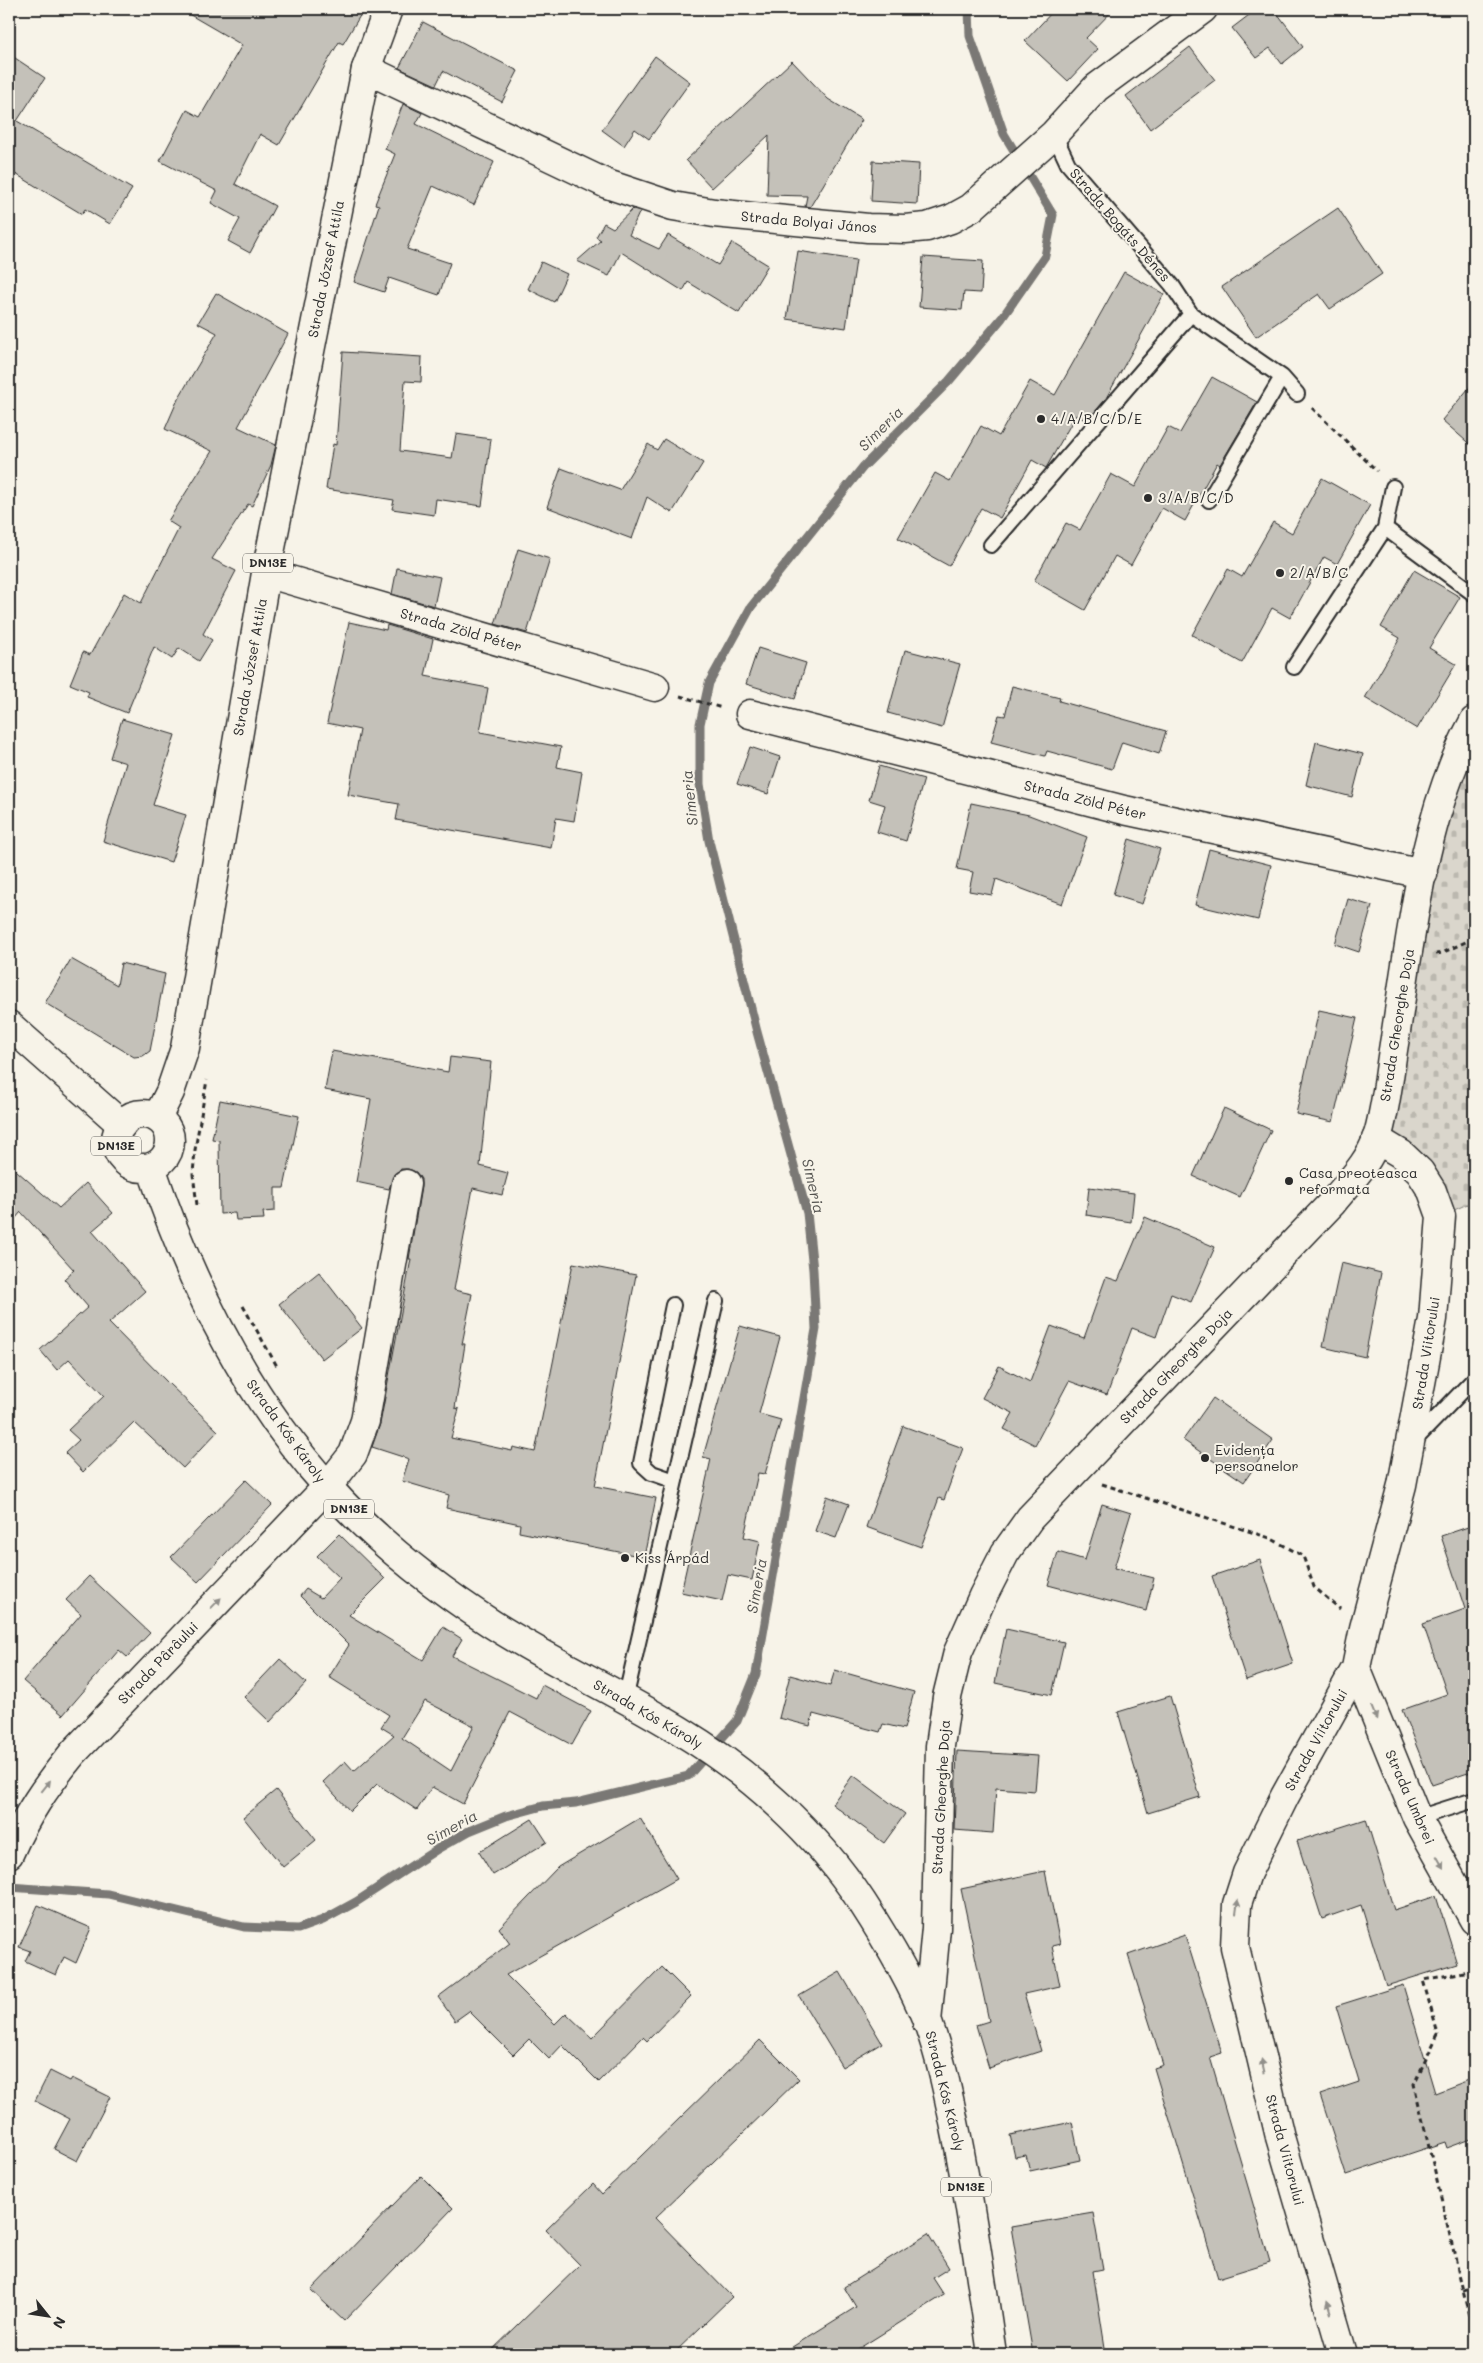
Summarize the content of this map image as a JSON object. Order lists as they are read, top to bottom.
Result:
{
  "streets": {
    "street": [
      "Strada Bolyai János",
      "Strada József Attila",
      "DN13E",
      "Strada Zöld Péter",
      "Strada Gheorghe Doja",
      "Strada Viitorului",
      "Strada Kós Károly",
      "Strada Pârâului",
      "Strada Umbrei"
    ],
    "lane": ["Strada Bogáts Dénes"]
  },
  "crossings": [
    ["Strada Bolyai János", "Strada Bogáts Dénes"],
    ["Strada Bolyai János", "Strada József Attila"],
    ["Strada József Attila", "DN13E"],
    ["Strada József Attila", "Strada Zöld Péter"],
    ["Strada József Attila", "Strada Kós Károly"],
    ["DN13E", "Strada Kós Károly"],
    ["Strada Zöld Péter", "Strada Gheorghe Doja"],
    ["Strada Gheorghe Doja", "Strada Viitorului"],
    ["Strada Gheorghe Doja", "Strada Kós Károly"],
    ["Strada Viitorului", "Strada Umbrei"],
    ["Strada Kós Károly", "Strada Pârâului"]
  ],
  "one_way": ["Strada Viitorului", "Strada Pârâului", "Strada Umbrei"],
  "water": ["Simeria"],
  "places": [
    "4/A/B/C/D/E",
    "3/A/B/C/D",
    "2/A/B/C",
    "Casa preoteasca reformata",
    "Evidența persoanelor",
    "Kiss Árpád"
  ],
  "north": "bottom right"
}
